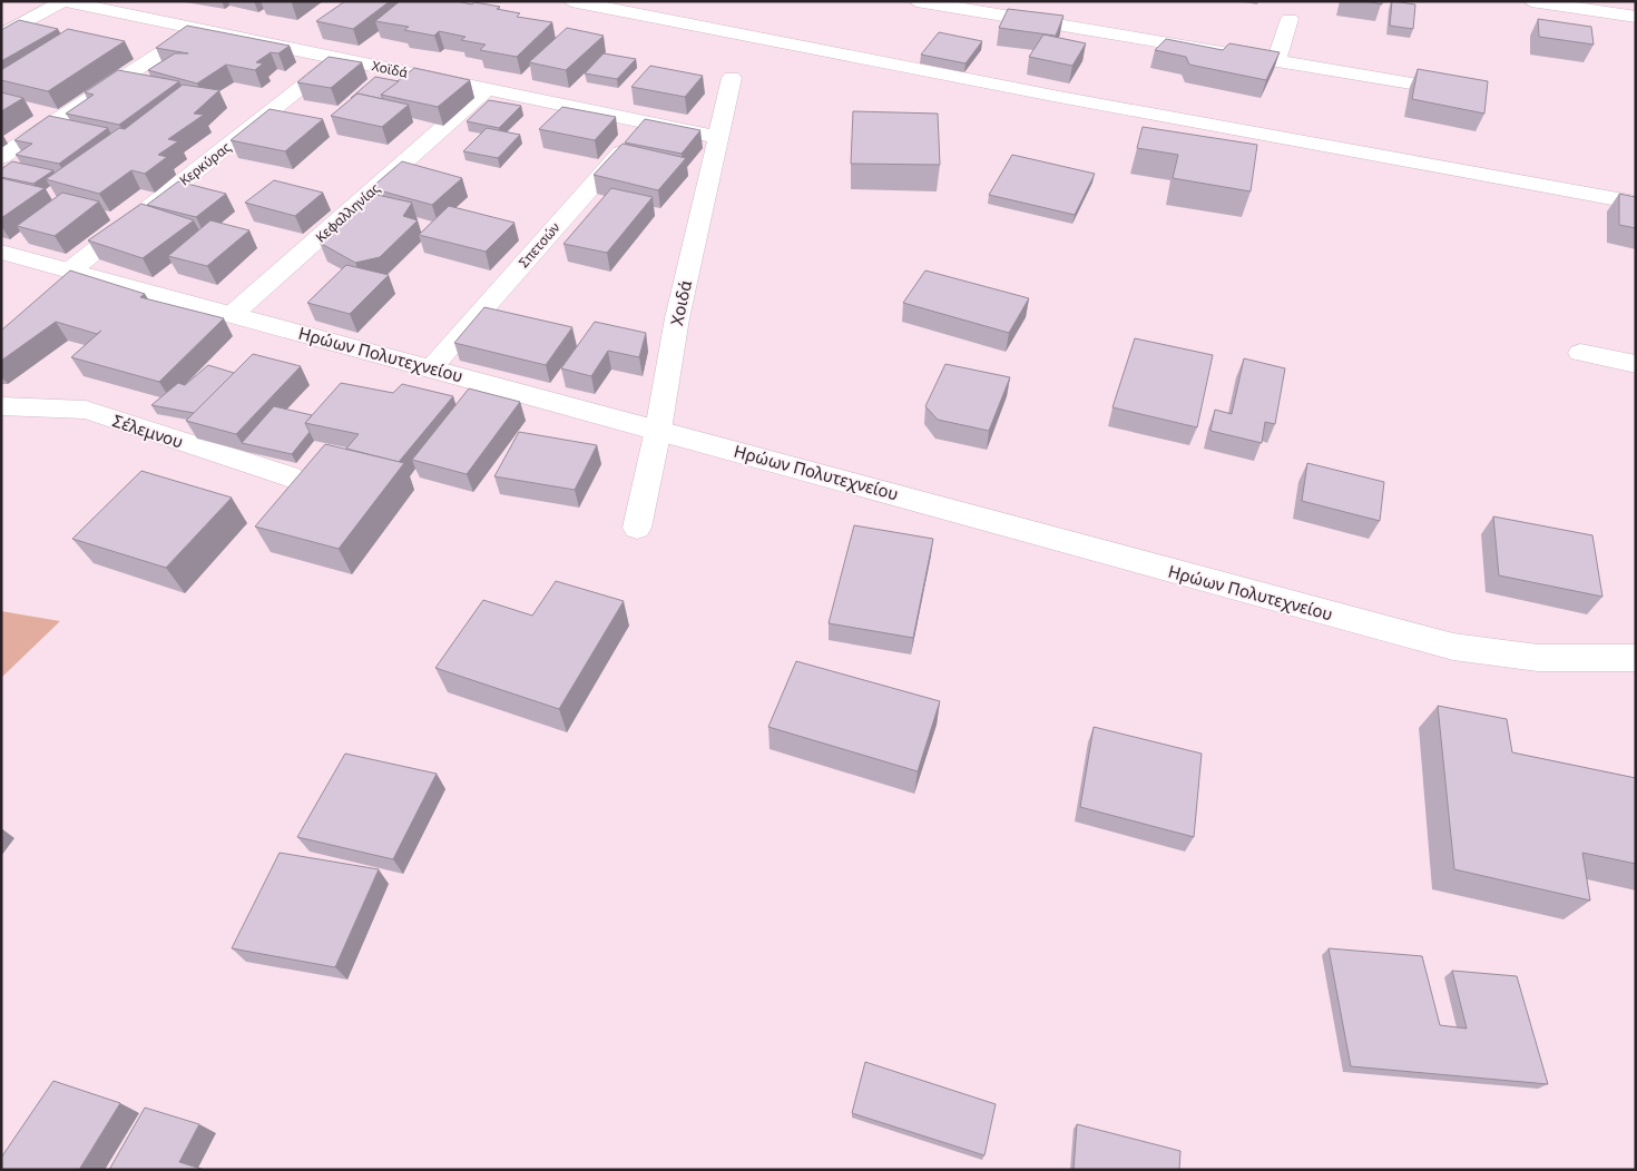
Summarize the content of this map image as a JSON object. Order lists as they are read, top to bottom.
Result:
{
  "streets": {
    "street": [
      "Χοϊδά",
      "Κερκύρας",
      "Κεφαλληνίας",
      "Σπετσών",
      "Χοιδά",
      "Ηρώων Πολυτεχνείου",
      "Σέλεμνου"
    ]
  },
  "crossings": [
    ["Χοϊδά", "Κερκύρας"],
    ["Χοϊδά", "Κεφαλληνίας"],
    ["Χοϊδά", "Σπετσών"],
    ["Χοϊδά", "Χοιδά"],
    ["Κερκύρας", "Ηρώων Πολυτεχνείου"],
    ["Κεφαλληνίας", "Ηρώων Πολυτεχνείου"],
    ["Σπετσών", "Ηρώων Πολυτεχνείου"],
    ["Χοιδά", "Ηρώων Πολυτεχνείου"]
  ]
}
